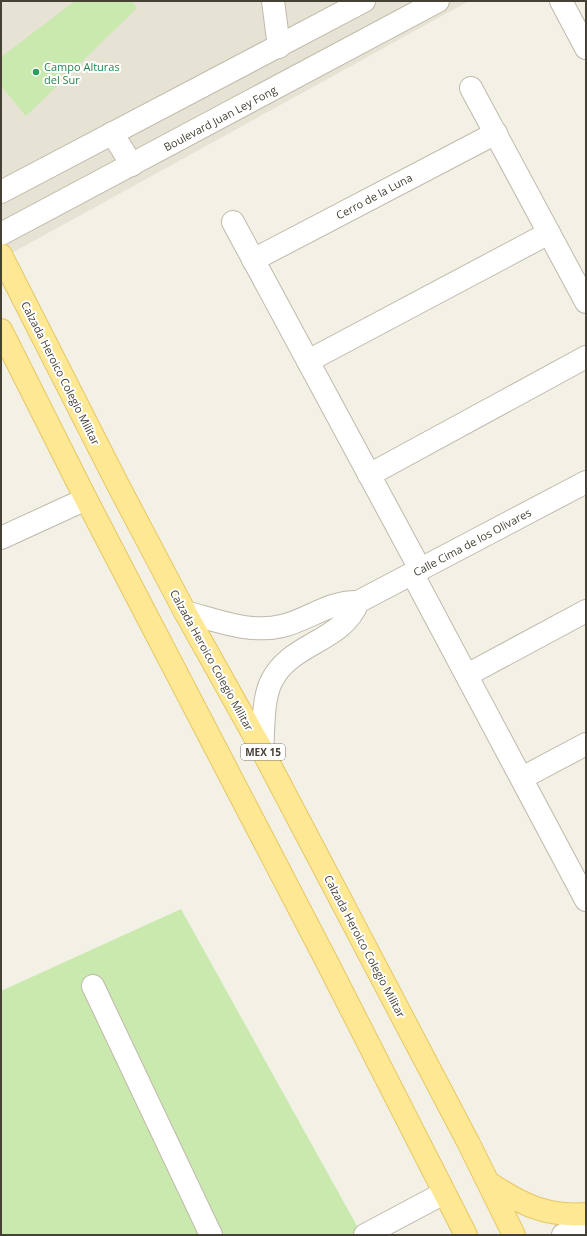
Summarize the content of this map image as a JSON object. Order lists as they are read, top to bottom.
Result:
{
  "streets": {
    "main road": ["Calzada Heroico Colegio Militar", "MEX 15"],
    "street": ["Boulevard Juan Ley Fong", "Cerro de la Luna", "Calle Cima de los Olivares"]
  },
  "places": ["Campo Alturas del Sur"]
}
